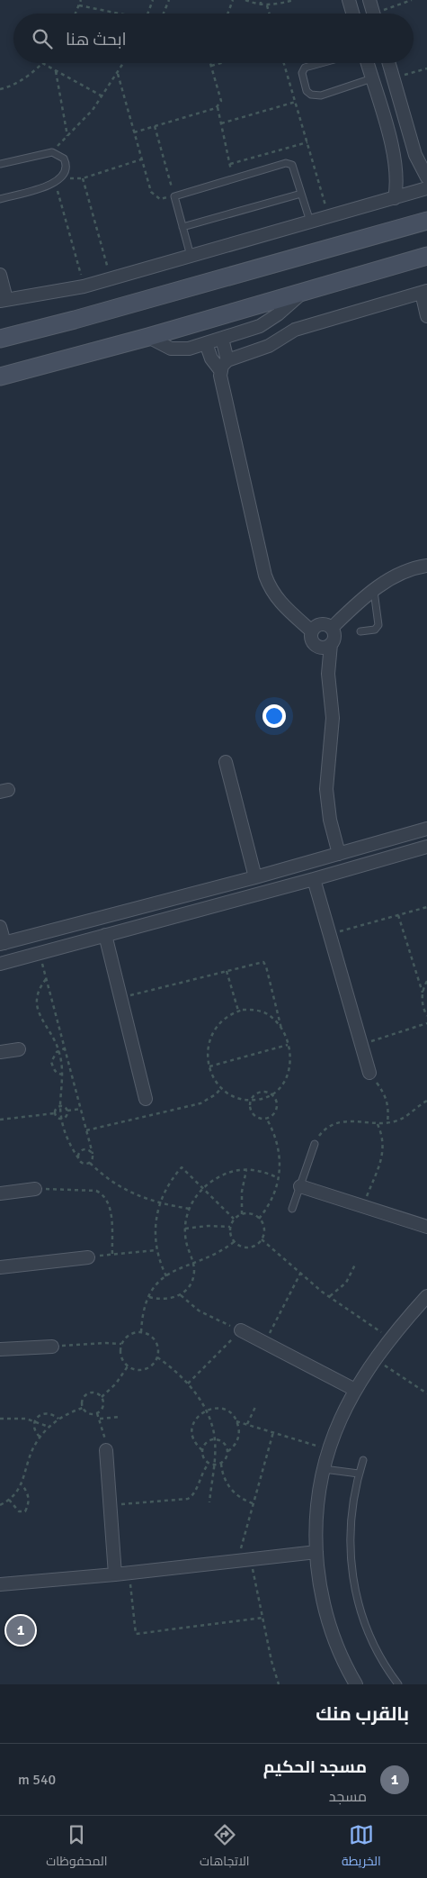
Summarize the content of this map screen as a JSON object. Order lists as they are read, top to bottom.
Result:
{
  "page": {
    "search": "ابحث هنا",
    "pins": "1",
    "heading": "بالقرب منك",
    "list": [
      {
        "mark": "1",
        "name": "مسجد الحكيم",
        "note": "مسجد",
        "value": "540 m"
      }
    ],
    "nav": ["الخريطة", "الاتجاهات", "المحفوظات"]
  }
}
